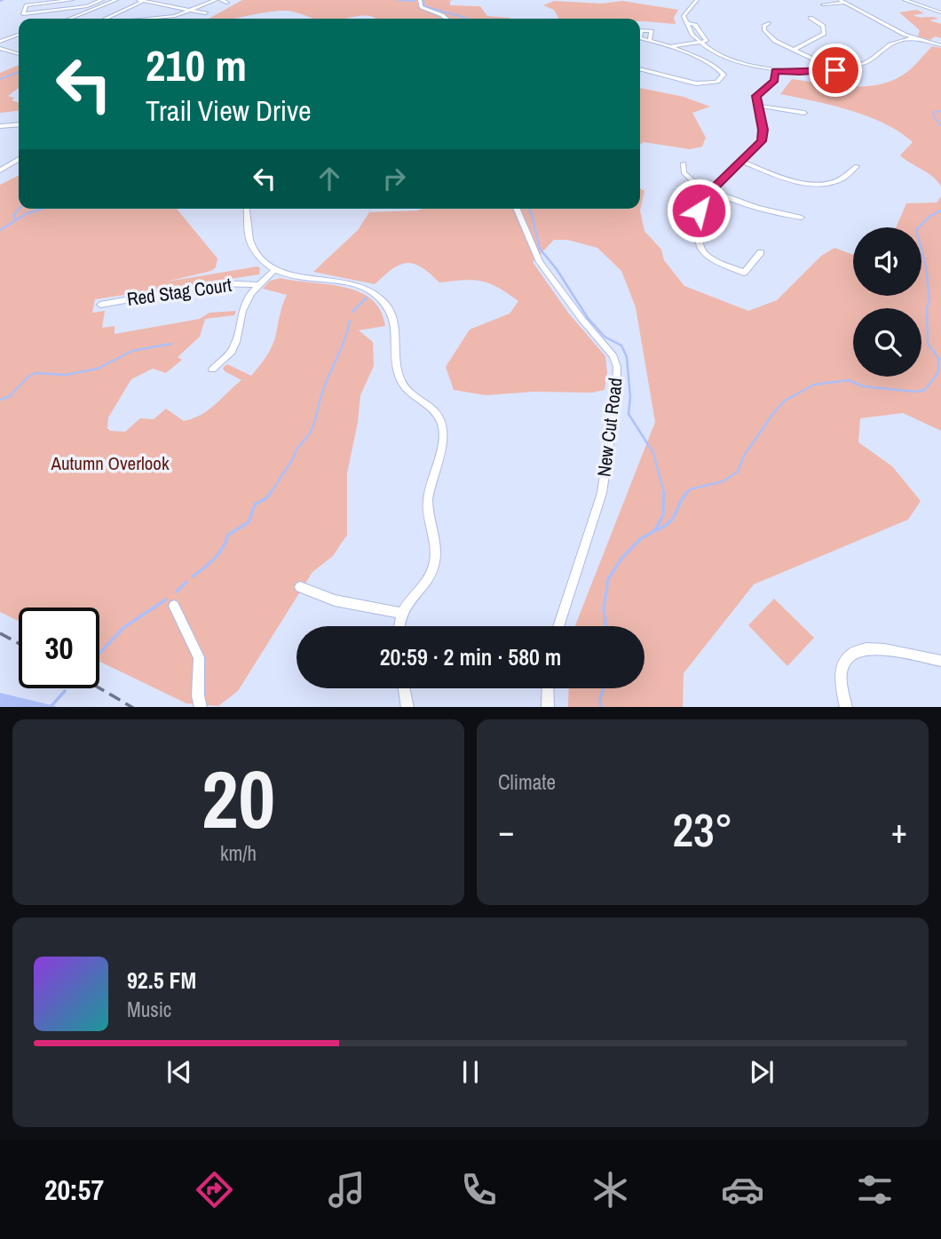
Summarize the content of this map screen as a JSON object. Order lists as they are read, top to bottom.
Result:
{
  "streets": {
    "street": ["Red Stag Court", "New Cut Road"]
  },
  "parks": ["Autumn Overlook"],
  "page": {
    "turn": ["210 m", "Trail View Drive"],
    "limit": "30",
    "trip": "20:59 · 2 min · 580 m",
    "tile": [
      ["20", "km/h"],
      "Climate"
    ],
    "heat": ["−", "23°", "+"],
    "song": ["92.5 FM", "Music"],
    "tabs": "20:57"
  }
}
